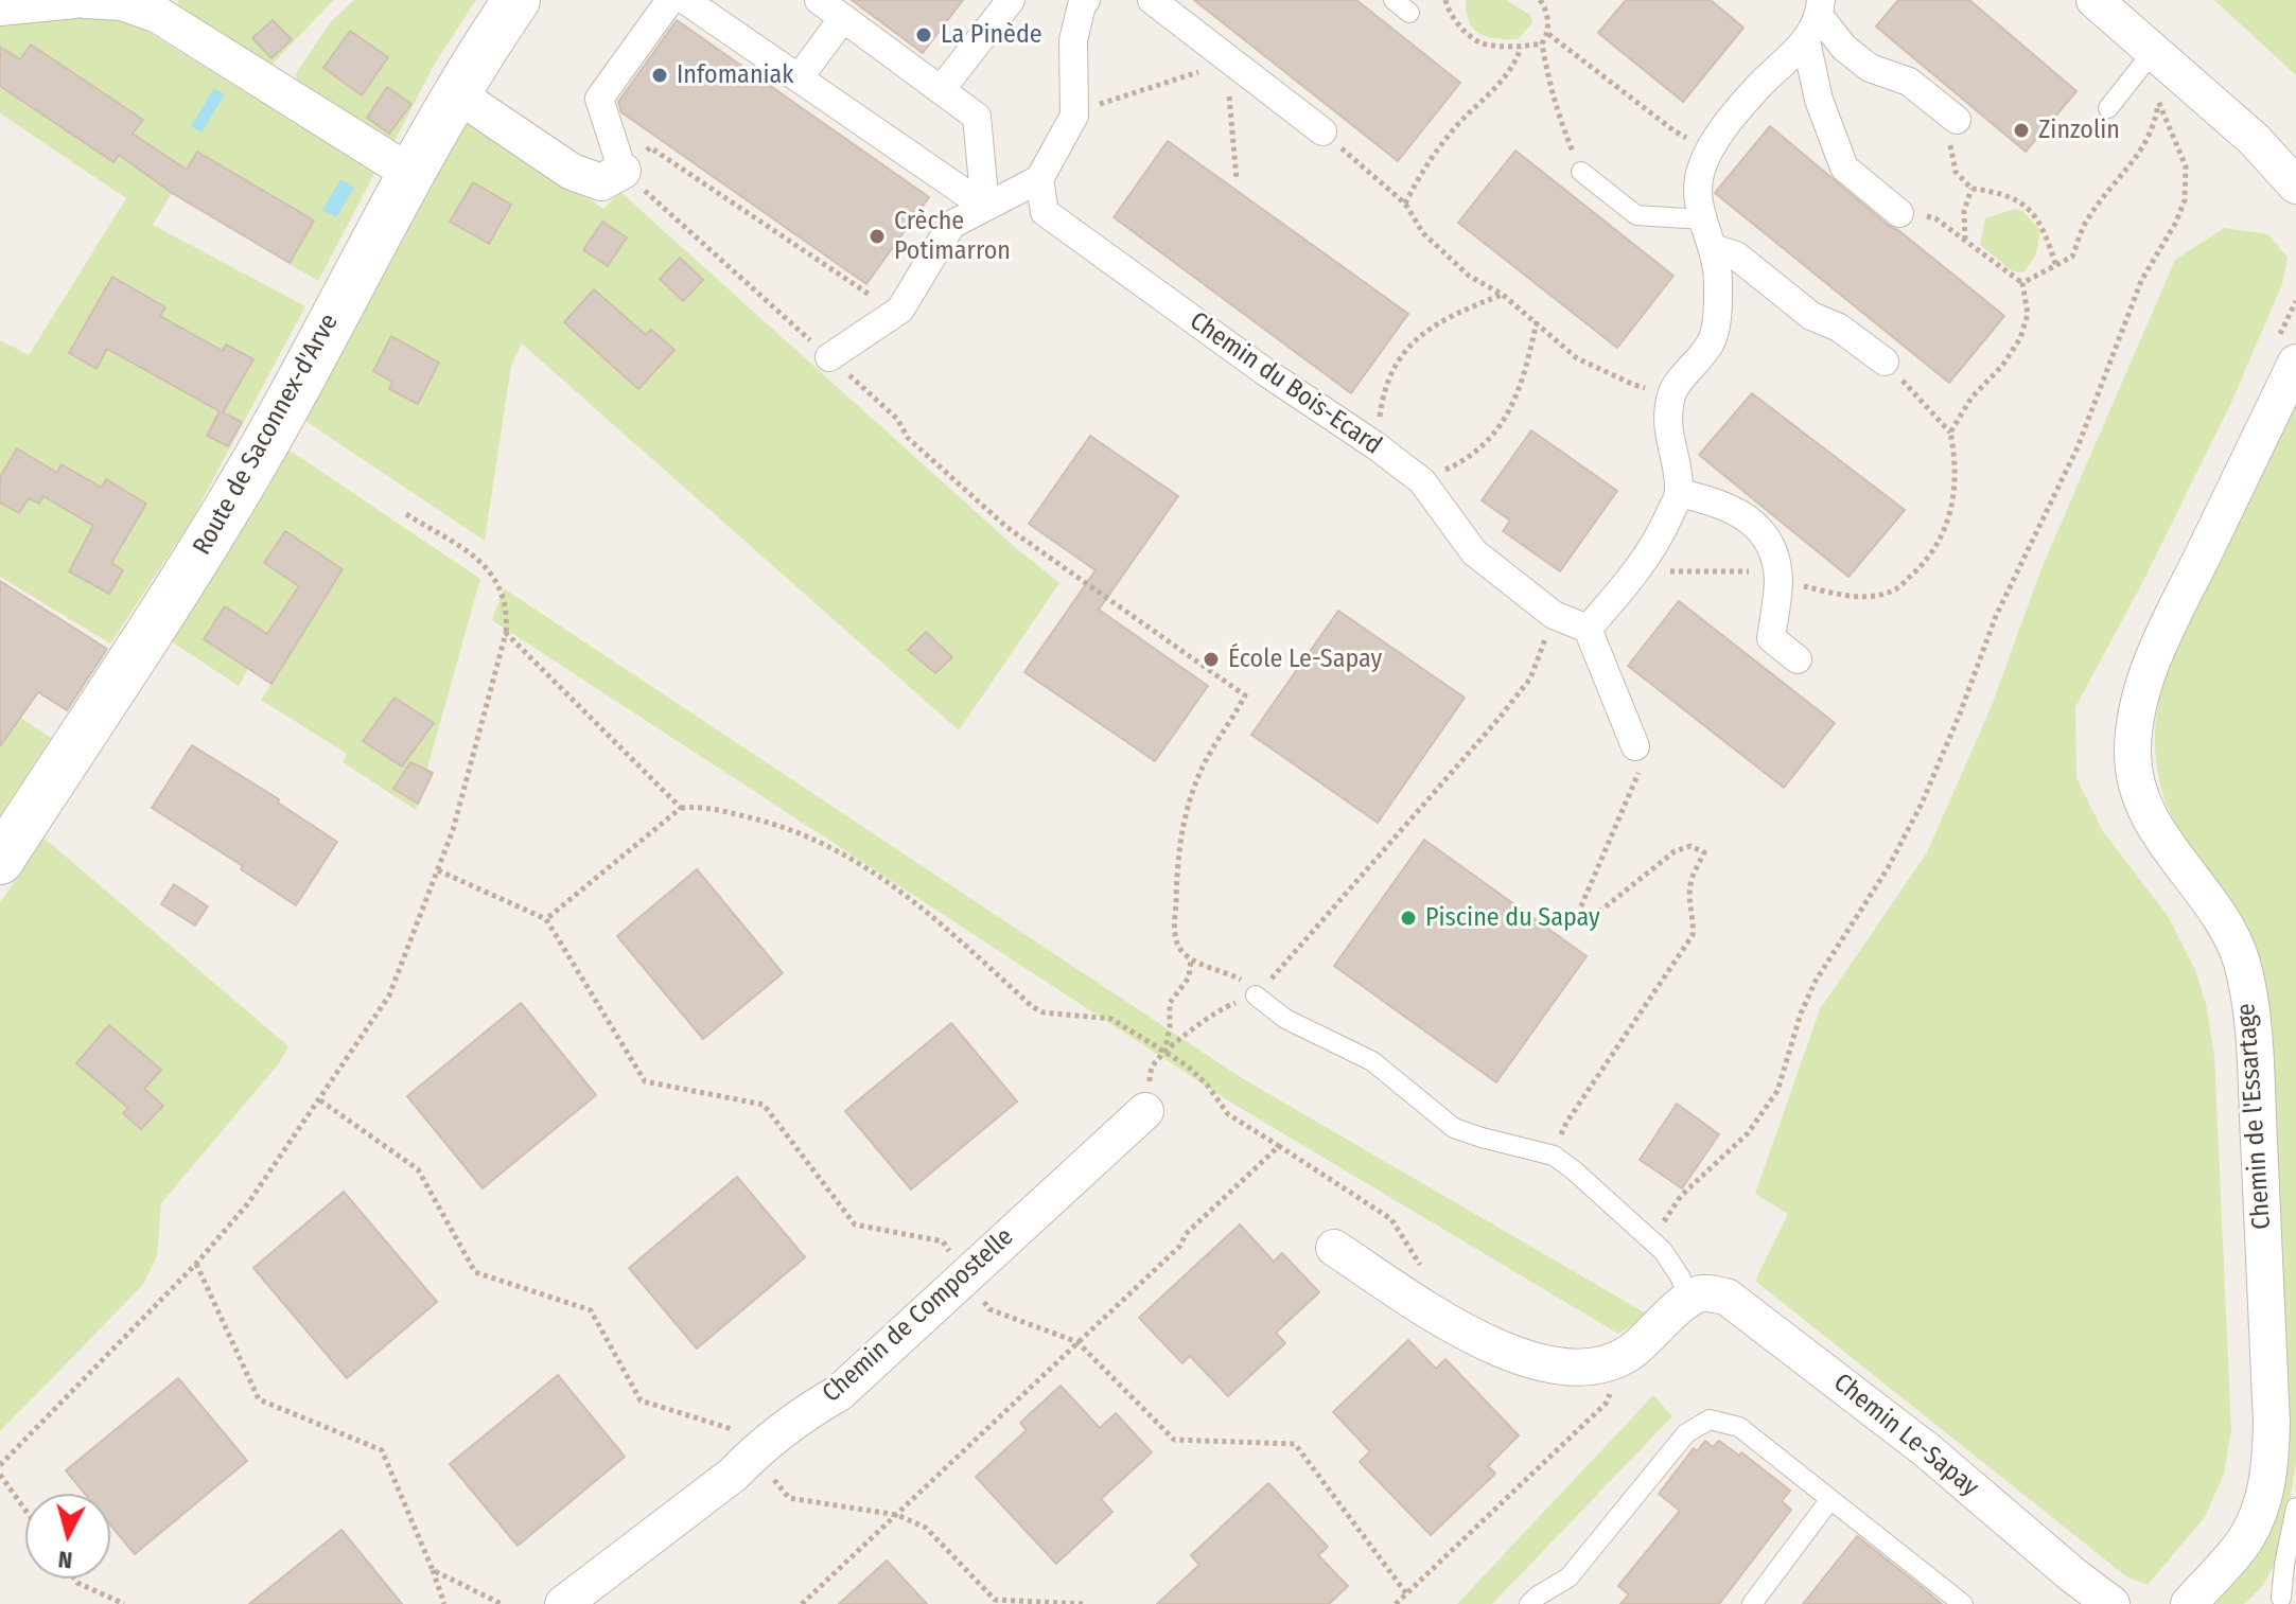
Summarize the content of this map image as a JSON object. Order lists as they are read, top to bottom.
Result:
{
  "streets": {
    "street": [
      "Chemin du Bois-Ecard",
      "Route de Saconnex-d'Arve",
      "Chemin de l'Essartage",
      "Chemin de Compostelle",
      "Chemin Le-Sapay"
    ]
  },
  "places": [
    "La Pinède",
    "Infomaniak",
    "Zinzolin",
    "Crèche Potimarron",
    "École Le-Sapay",
    "Piscine du Sapay"
  ],
  "north": "bottom"
}
